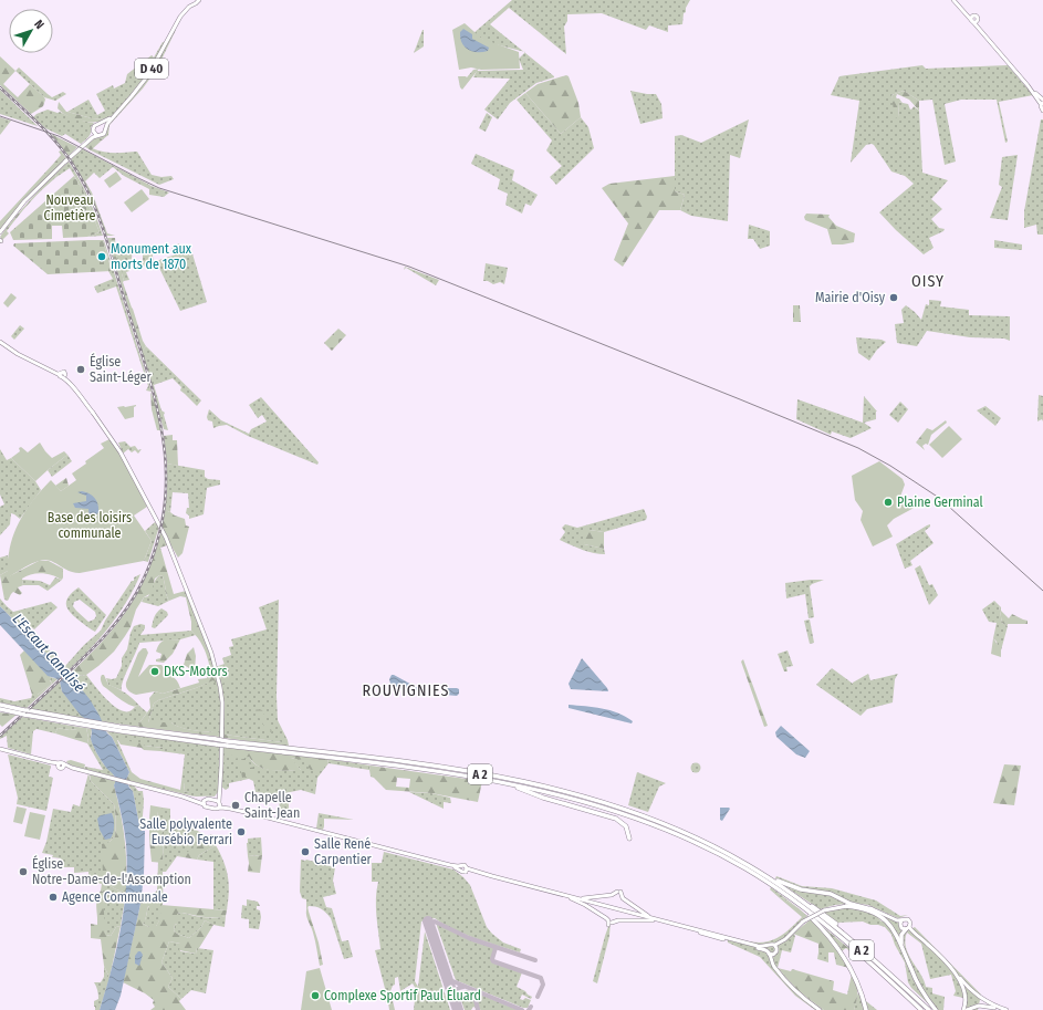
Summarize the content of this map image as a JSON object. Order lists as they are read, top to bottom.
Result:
{
  "streets": {
    "highway": ["A 2"],
    "main road": ["D 40"]
  },
  "districts": ["OISY", "ROUVIGNIES"],
  "water": ["L'Escaut Canalisé"],
  "parks": ["Nouveau Cimetière", "Base des loisirs communale"],
  "places": [
    "Monument aux morts de 1870",
    "Mairie d'Oisy",
    "Église Saint-Léger",
    "Plaine Germinal",
    "DKS-Motors",
    "Chapelle Saint-Jean",
    "Salle polyvalente Eusébio Ferrari",
    "Salle René Carpentier",
    "Église Notre-Dame-de-l'Assomption",
    "Agence Communale",
    "Complexe Sportif Paul Éluard"
  ],
  "north": "top right"
}
